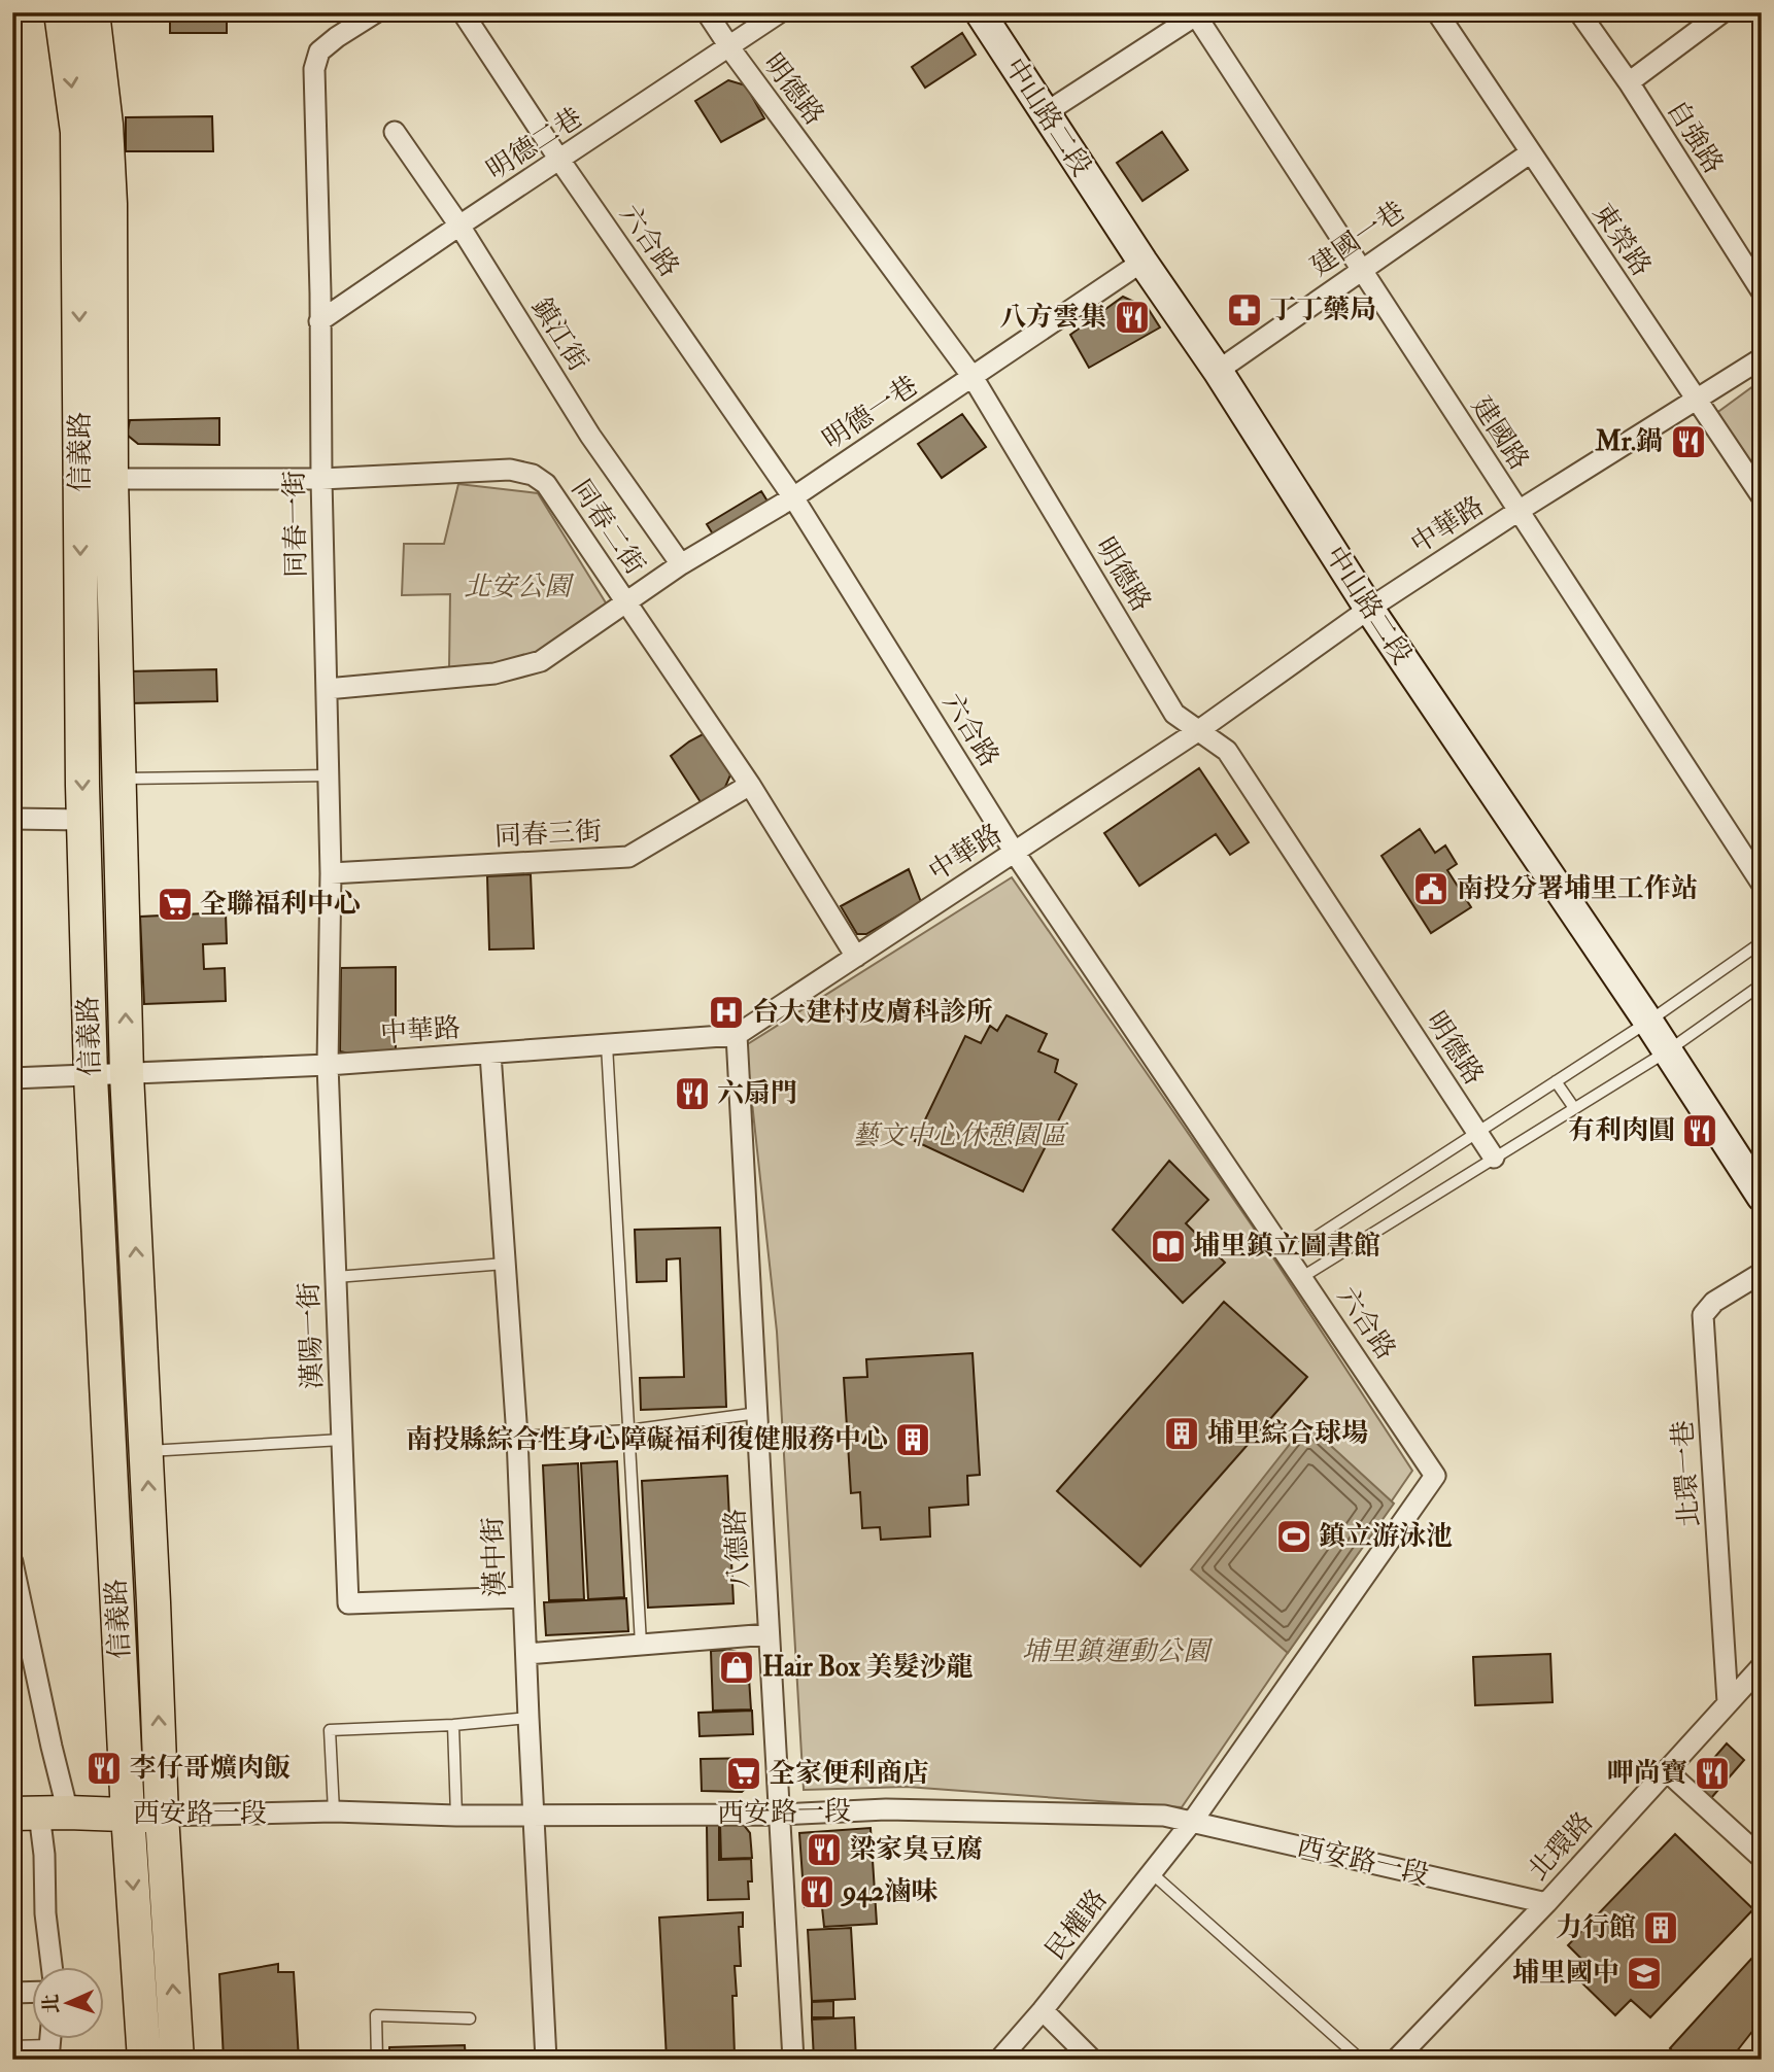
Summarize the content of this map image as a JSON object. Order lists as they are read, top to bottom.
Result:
{
  "streets": {
    "main road": ["信義路", "西安路一段"],
    "street": [
      "明德路",
      "中山路二段",
      "自強路",
      "明德二巷",
      "建國一巷",
      "東榮路",
      "六合路",
      "鎮江街",
      "明德一巷",
      "建國路",
      "同春一街",
      "中華路",
      "同春二街",
      "同春三街",
      "漢陽一街",
      "北環一巷",
      "八德路",
      "漢中街",
      "北環路",
      "民權路"
    ]
  },
  "crossings": [
    ["明德路", "明德二巷"],
    ["明德路", "明德一巷"],
    ["明德路", "中華路"],
    ["中山路二段", "建國一巷"],
    ["中山路二段", "明德一巷"],
    ["中山路二段", "中華路"],
    ["明德二巷", "六合路"],
    ["明德二巷", "鎮江街"],
    ["明德二巷", "同春一街"],
    ["建國一巷", "東榮路"],
    ["建國一巷", "建國路"],
    ["東榮路", "中華路"],
    ["六合路", "明德一巷"],
    ["六合路", "中華路"],
    ["六合路", "民權路"],
    ["鎮江街", "明德一巷"],
    ["明德一巷", "同春一街"],
    ["明德一巷", "同春二街"],
    ["建國路", "中華路"],
    ["信義路", "中華路"],
    ["信義路", "同春二街"],
    ["信義路", "西安路一段"],
    ["同春一街", "中華路"],
    ["同春一街", "同春二街"],
    ["同春一街", "同春三街"],
    ["同春一街", "漢陽一街"],
    ["中華路", "同春二街"],
    ["中華路", "漢陽一街"],
    ["中華路", "八德路"],
    ["中華路", "漢中街"],
    ["同春二街", "同春三街"],
    ["漢陽一街", "漢中街"],
    ["北環一巷", "北環路"],
    ["八德路", "西安路一段"],
    ["漢中街", "西安路一段"],
    ["西安路一段", "北環路"],
    ["西安路一段", "民權路"]
  ],
  "parks": ["北安公園", "藝文中心休憩園區", "埔里鎮運動公園"],
  "places": {
    "pharmacy": ["丁丁藥局"],
    "restaurant": [
      "八方雲集",
      "Mr.鍋",
      "六扇門",
      "有利肉圓",
      "李仔哥爌肉飯",
      "呷尚寶",
      "梁家臭豆腐",
      "942滷味"
    ],
    "public building": ["南投分署埔里工作站"],
    "supermarket": ["全聯福利中心", "全家便利商店"],
    "hospital": ["台大建村皮膚科診所"],
    "library": ["埔里鎮立圖書館"],
    "building": ["埔里綜合球場", "南投縣綜合性身心障礙福利復健服務中心", "力行館"],
    "sports": ["鎮立游泳池"],
    "shop": ["Hair Box 美髮沙龍"],
    "school or university": ["埔里國中"]
  },
  "north": "left"
}
